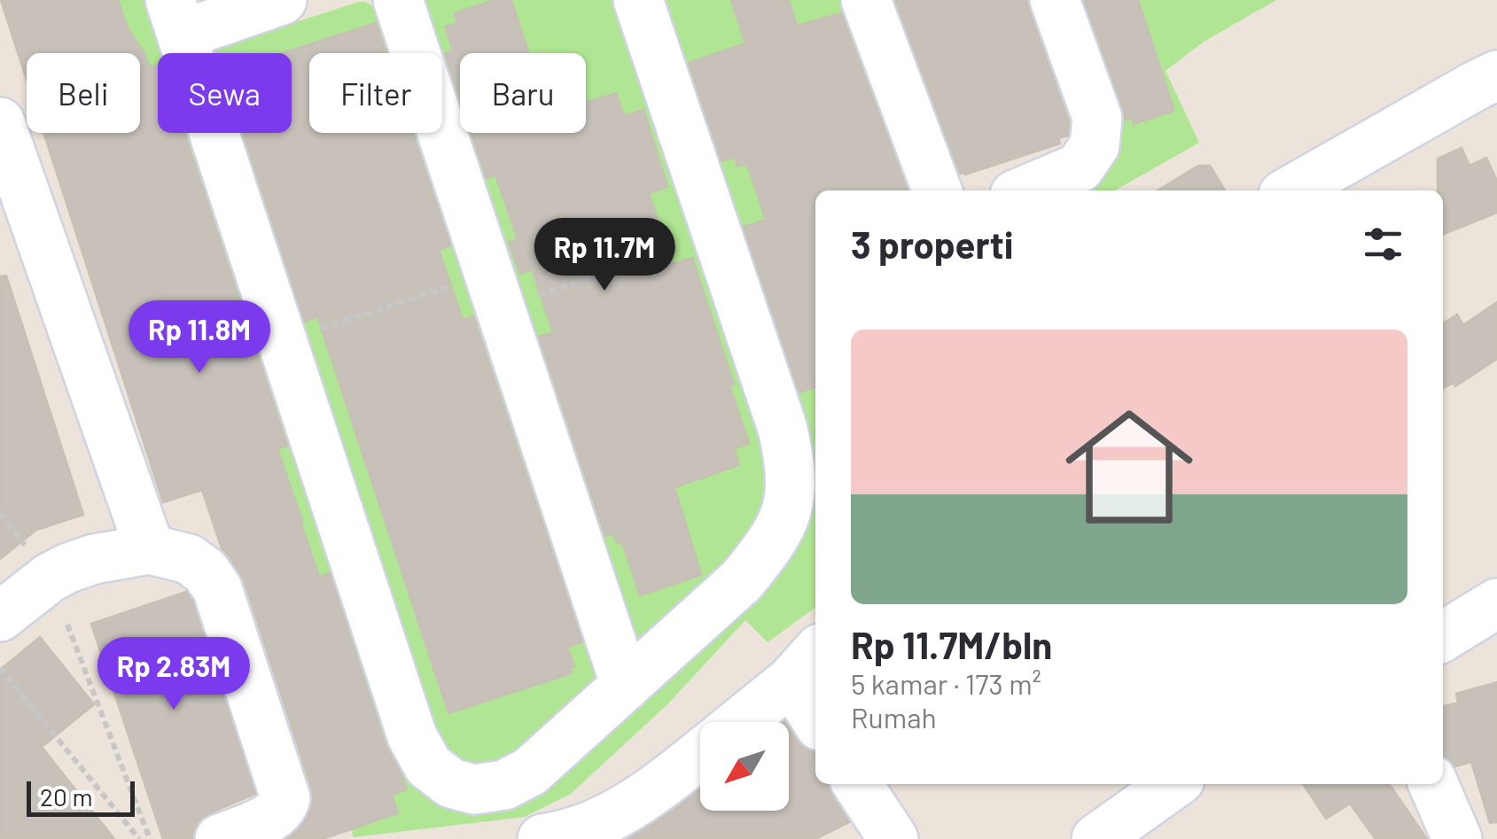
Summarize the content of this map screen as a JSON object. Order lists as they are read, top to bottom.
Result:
{
  "scale_bar": "20 m",
  "north": "bottom left",
  "page": {
    "chip": [
      "Beli",
      "Sewa",
      "Filter",
      "Baru"
    ],
    "heading": "3 properti",
    "price": ["Rp 11.7M", "Rp 11.8M", "Rp 2.83M"],
    "list": [
      {
        "name": "Rp 11.7M/bln",
        "note": "5 kamar · 173 m² · Rumah"
      }
    ],
    "scale": "20 m"
  }
}
